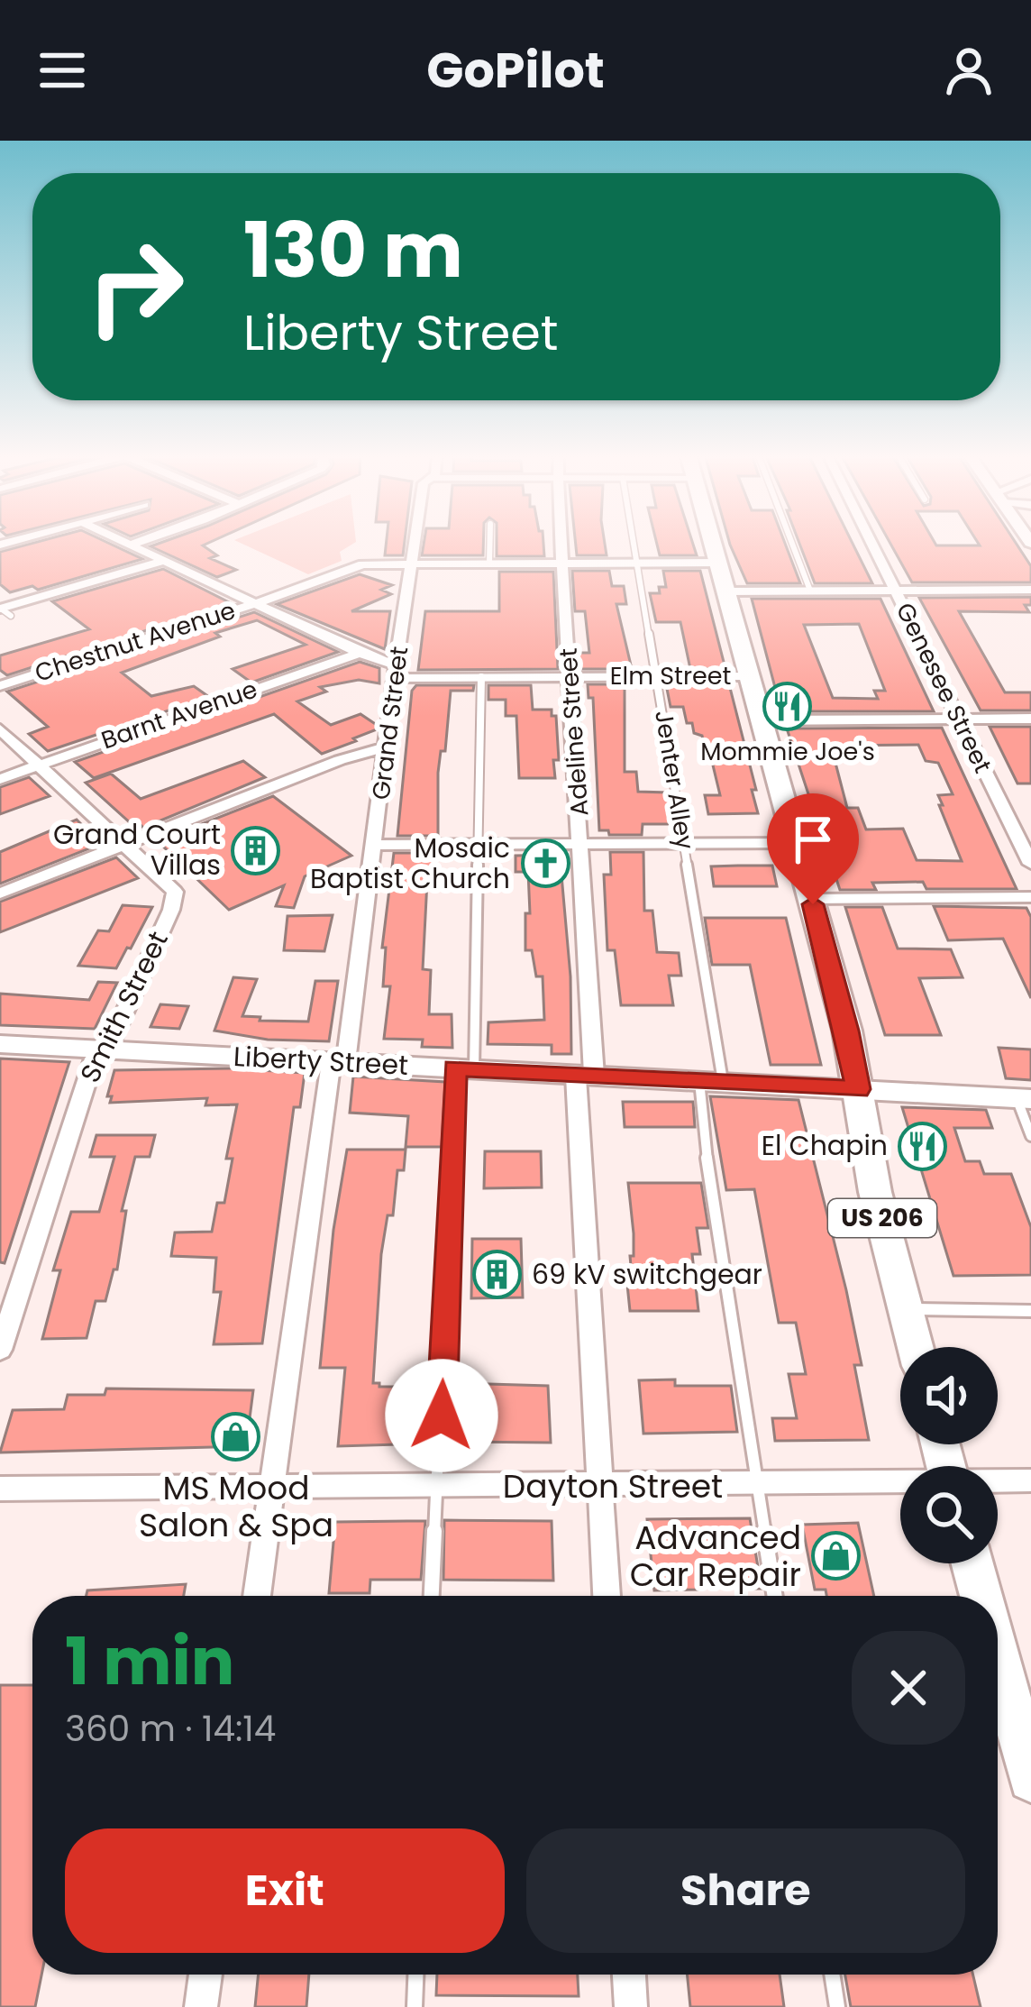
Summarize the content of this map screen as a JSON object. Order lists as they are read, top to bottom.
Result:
{
  "streets": {
    "main road": ["US 206"],
    "street": [
      "Chestnut Avenue",
      "Elm Street",
      "Genesee Street",
      "Barnt Avenue",
      "Grand Street",
      "Adeline Street",
      "Smith Street",
      "Liberty Street",
      "Dayton Street"
    ],
    "lane": ["Jenter Alley"]
  },
  "crossings": [
    ["Chestnut Avenue", "Elm Street"],
    ["Chestnut Avenue", "Grand Street"],
    ["Chestnut Avenue", "Adeline Street"],
    ["Chestnut Avenue", "Jenter Alley"],
    ["Chestnut Avenue", "US 206"],
    ["Elm Street", "Barnt Avenue"],
    ["Elm Street", "Grand Street"],
    ["Elm Street", "Adeline Street"],
    ["Elm Street", "Jenter Alley"],
    ["Elm Street", "US 206"],
    ["Barnt Avenue", "Smith Street"],
    ["Grand Street", "Liberty Street"],
    ["Grand Street", "Dayton Street"],
    ["Adeline Street", "Liberty Street"],
    ["Adeline Street", "Dayton Street"],
    ["Jenter Alley", "Liberty Street"],
    ["Jenter Alley", "Dayton Street"],
    ["Smith Street", "Liberty Street"],
    ["Liberty Street", "US 206"]
  ],
  "places": {
    "restaurant": ["Mommie Joe's", "El Chapin"],
    "building": ["Grand Court Villas", "69 kV switchgear"],
    "church": ["Mosaic Baptist Church"],
    "shop": ["MS Mood Salon & Spa", "Advanced Car Repair"]
  },
  "page": {
    "header": "GoPilot",
    "turn": ["130 m", "Liberty Street"],
    "heading": ["1 min", "360 m · 14:14"],
    "buttons": ["Exit", "Share"]
  }
}
